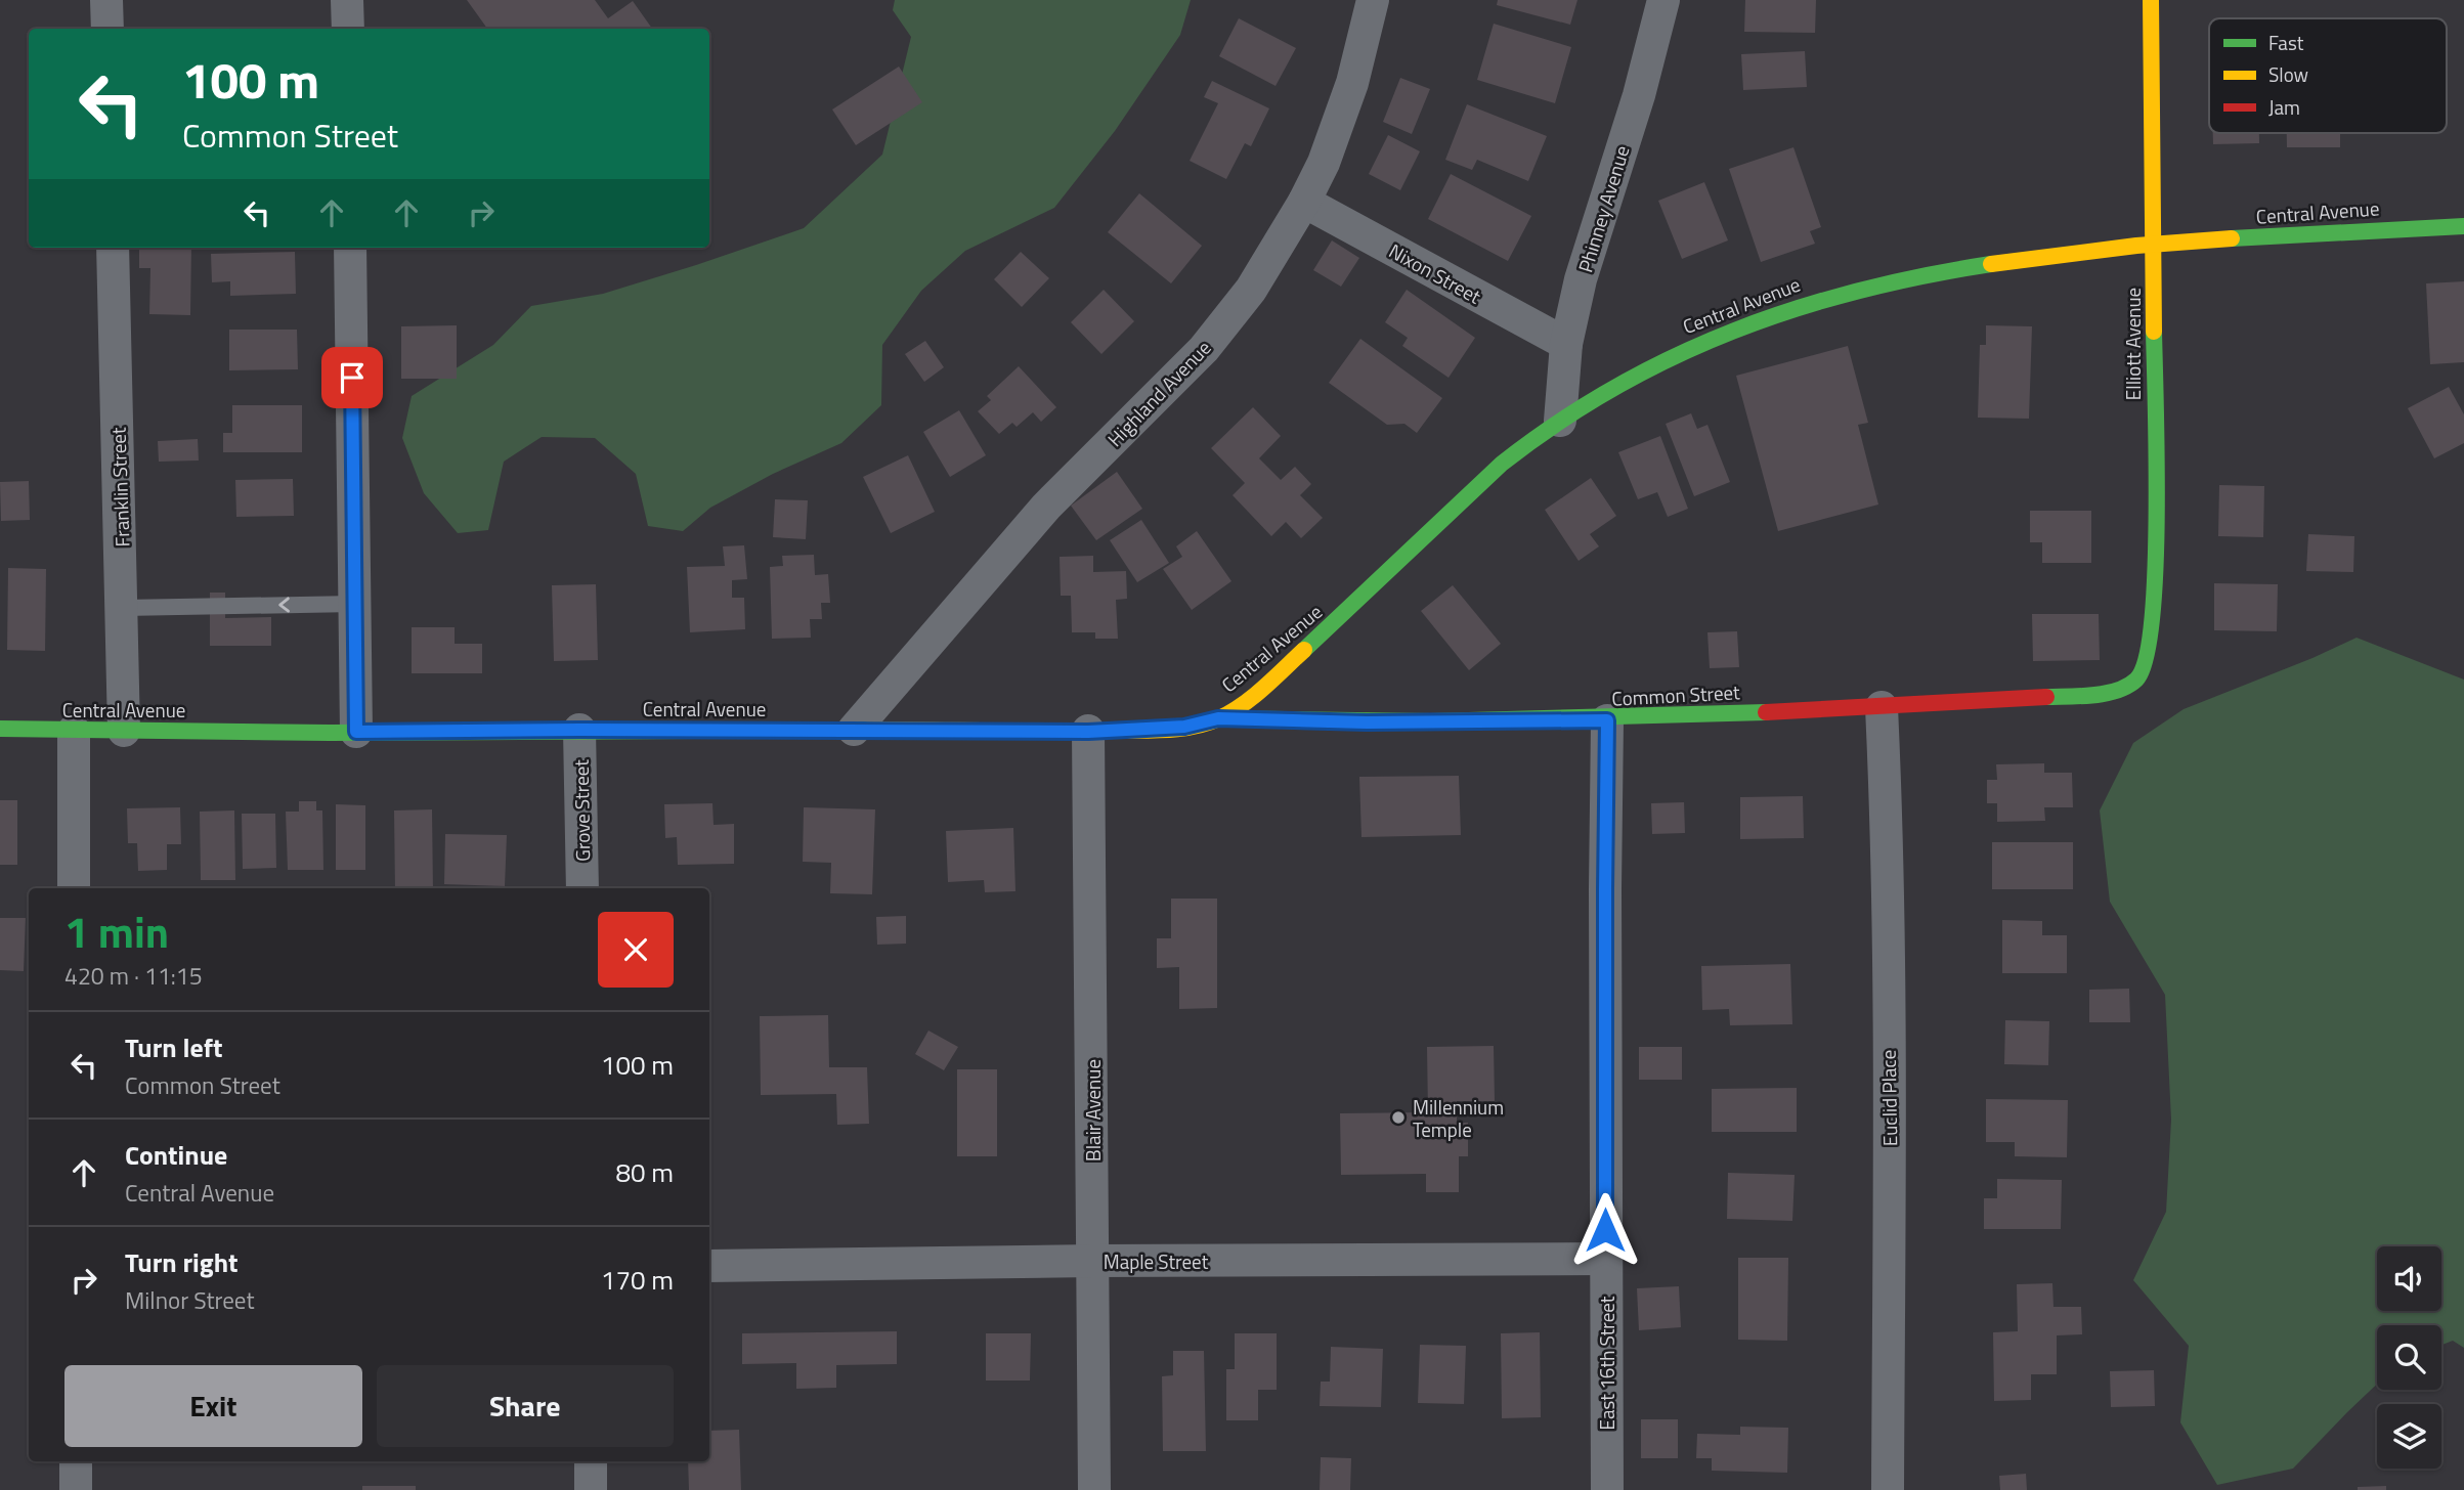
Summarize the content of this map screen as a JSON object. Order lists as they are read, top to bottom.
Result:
{
  "streets": {
    "street": [
      "Phinney Avenue",
      "Central Avenue",
      "Nixon Street",
      "Elliott Avenue",
      "Highland Avenue",
      "Franklin Street",
      "Common Street",
      "Grove Street",
      "Euclid Place",
      "Blair Avenue",
      "Maple Street",
      "East 16th Street"
    ]
  },
  "crossings": [
    ["Phinney Avenue", "Central Avenue"],
    ["Phinney Avenue", "Nixon Street"],
    ["Central Avenue", "Elliott Avenue"],
    ["Central Avenue", "Highland Avenue"],
    ["Central Avenue", "Franklin Street"],
    ["Central Avenue", "Common Street"],
    ["Central Avenue", "Grove Street"],
    ["Central Avenue", "Blair Avenue"],
    ["Nixon Street", "Highland Avenue"],
    ["Elliott Avenue", "Common Street"],
    ["Common Street", "Euclid Place"],
    ["Common Street", "East 16th Street"],
    ["Blair Avenue", "Maple Street"],
    ["Maple Street", "East 16th Street"]
  ],
  "places": ["Millennium Temple"],
  "legend": ["Fast", "Slow", "Jam"],
  "page": {
    "turn": ["100 m", "Common Street"],
    "heading": ["1 min", "420 m · 11:15"],
    "list": [
      {
        "name": "Turn left",
        "note": "Common Street",
        "value": "100 m"
      },
      {
        "name": "Continue",
        "note": "Central Avenue",
        "value": "80 m"
      },
      {
        "name": "Turn right",
        "note": "Milnor Street",
        "value": "170 m"
      }
    ],
    "buttons": ["Exit", "Share"]
  }
}
